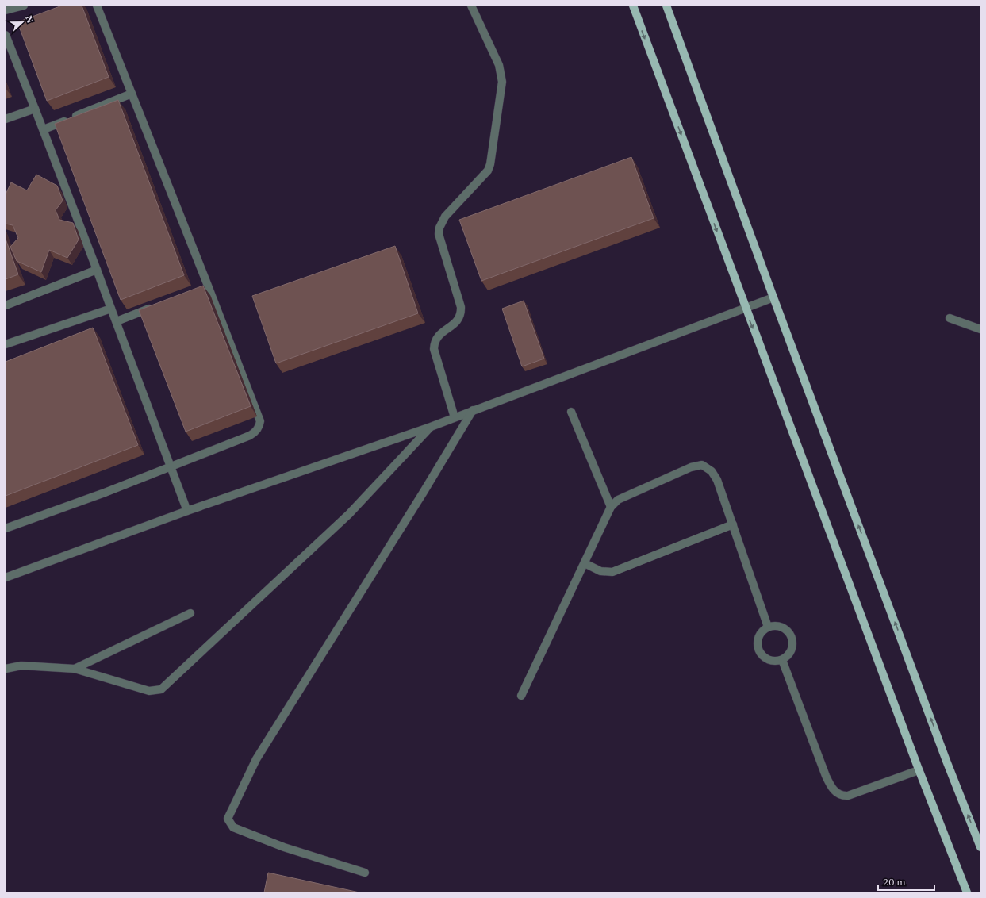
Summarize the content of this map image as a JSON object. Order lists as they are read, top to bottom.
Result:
{
  "scale_bar": "20 m",
  "north": "right"
}
